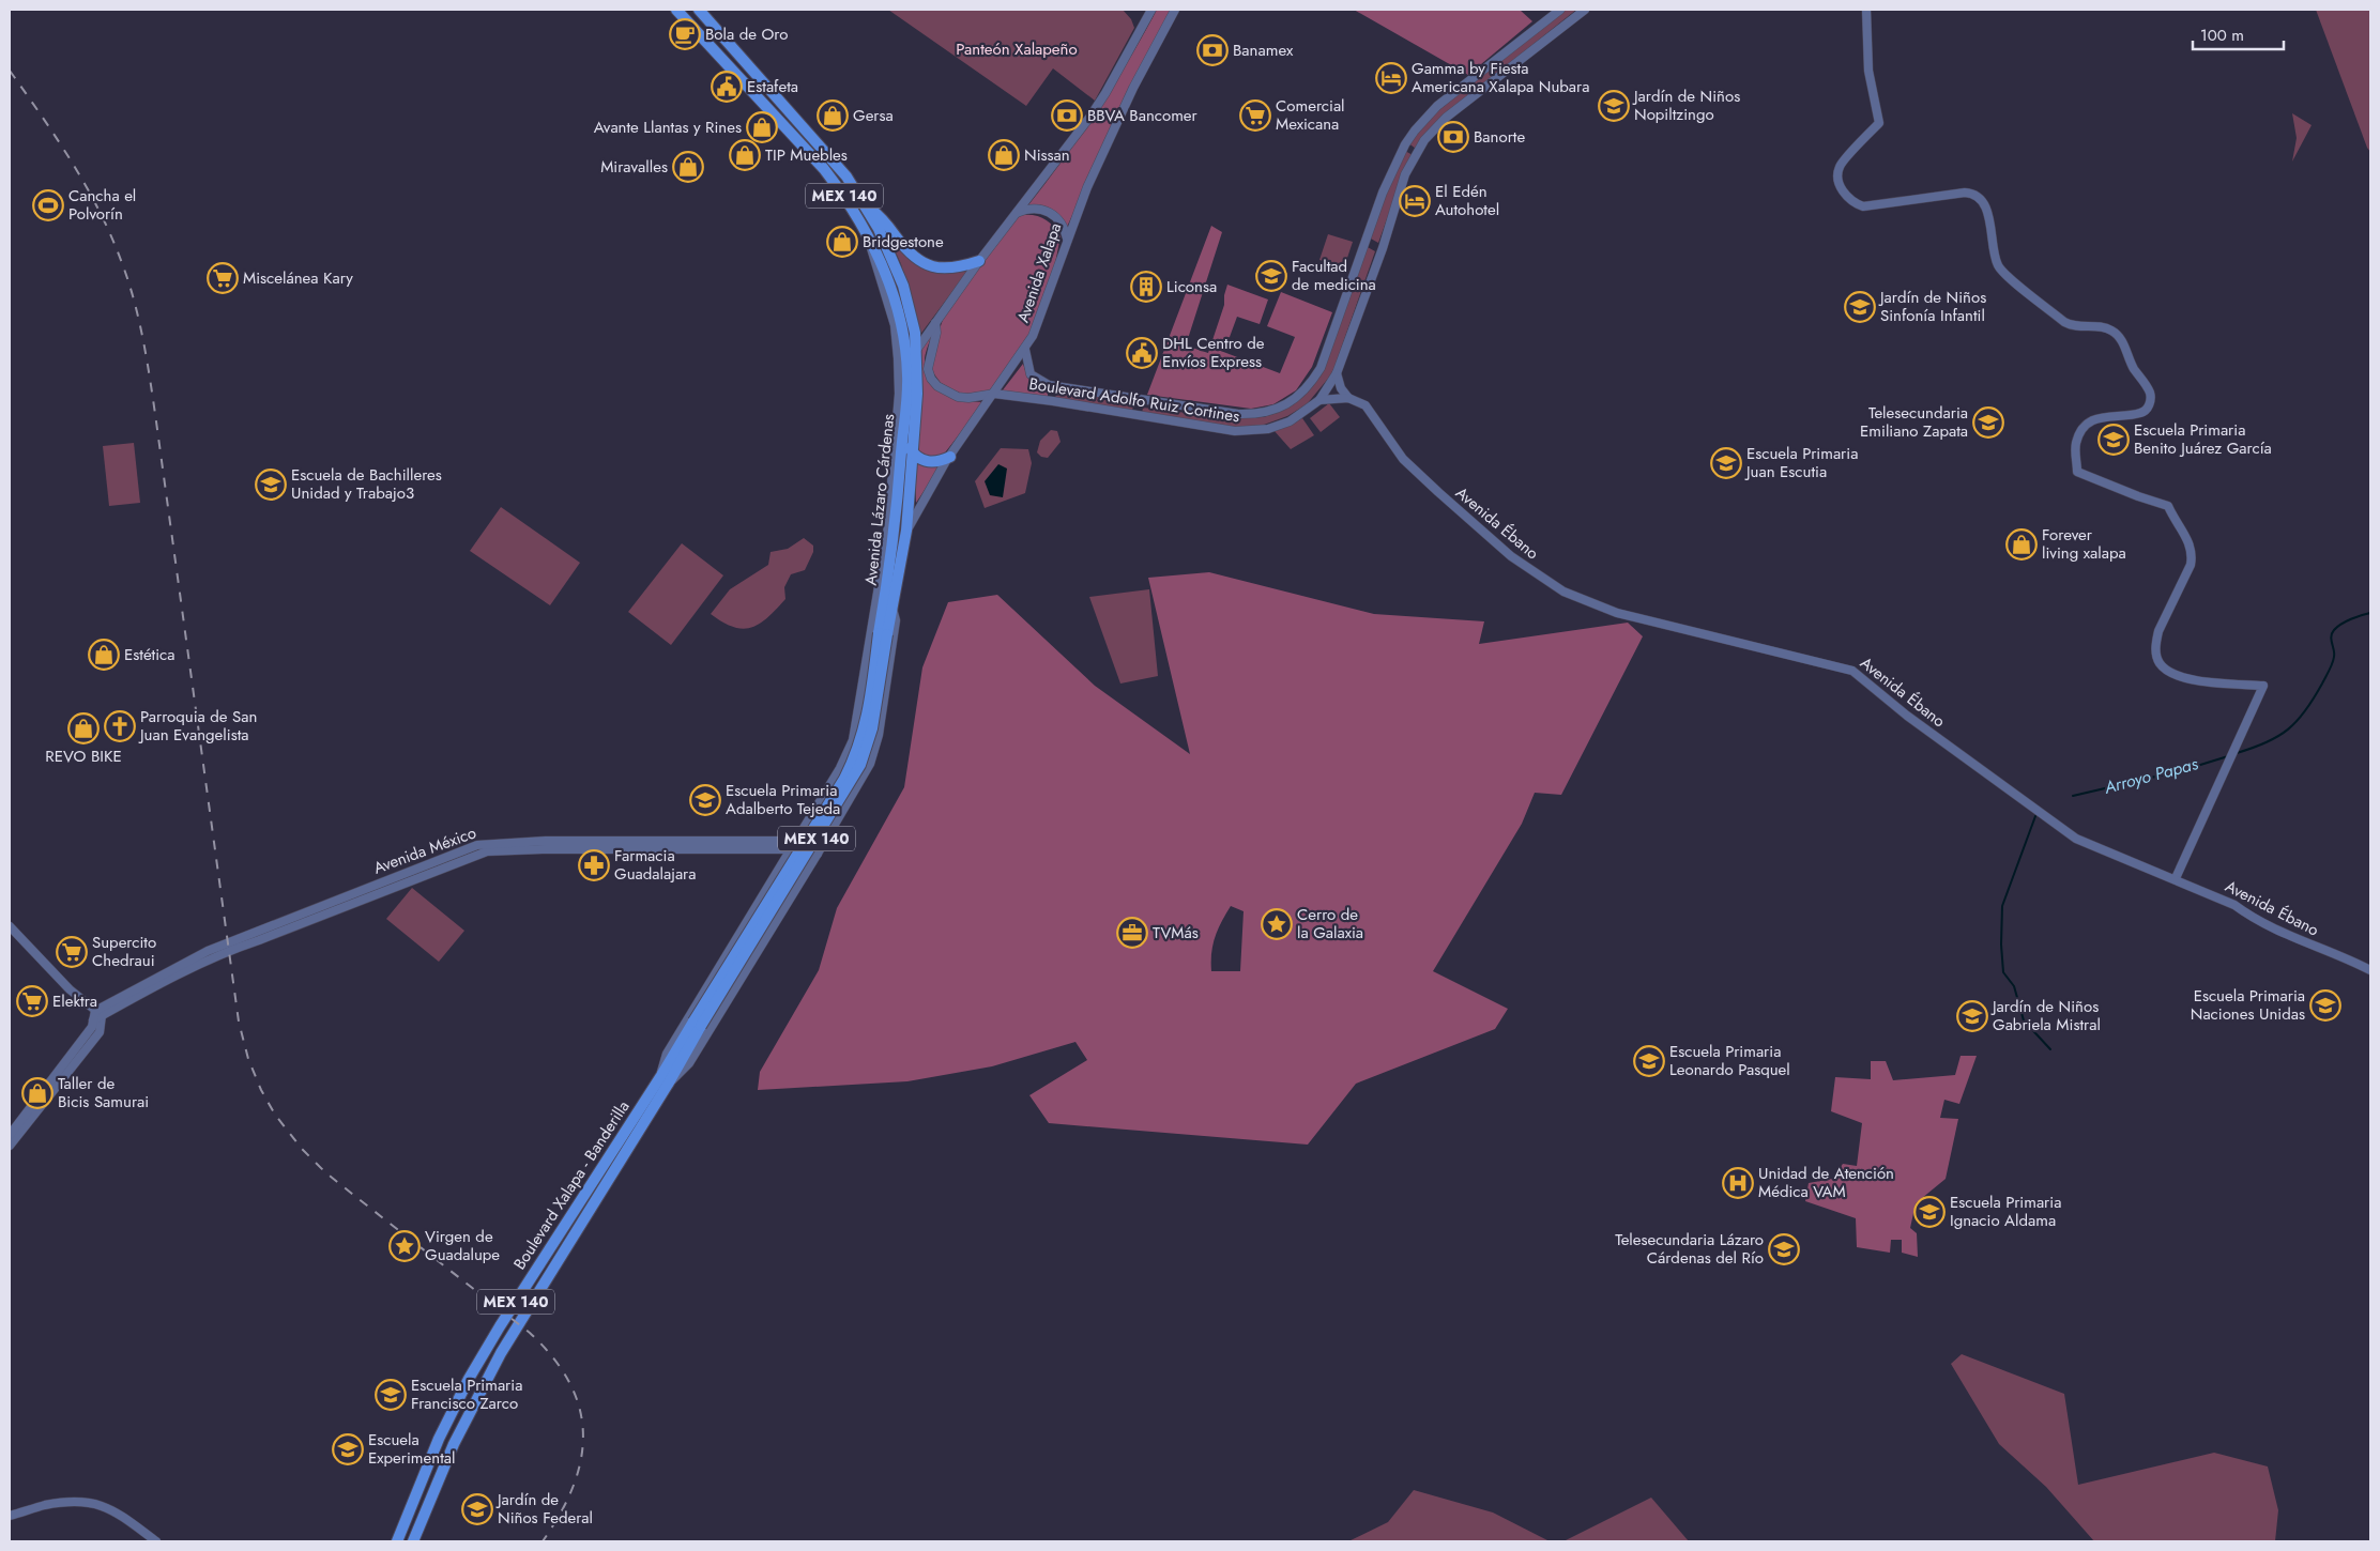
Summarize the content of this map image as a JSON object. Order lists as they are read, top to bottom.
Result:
{
  "streets": {
    "highway": ["MEX 140", "Avenida Lázaro Cárdenas", "Boulevard Xalapa - Banderilla"],
    "main road": [
      "Avenida Xalapa",
      "Boulevard Adolfo Ruiz Cortines",
      "Avenida Ébano",
      "Avenida México"
    ]
  },
  "crossings": [
    ["Avenida Xalapa", "Boulevard Adolfo Ruiz Cortines"],
    ["Avenida Xalapa", "Avenida Lázaro Cárdenas"],
    ["Avenida Lázaro Cárdenas", "Boulevard Xalapa - Banderilla"]
  ],
  "water": ["Arroyo Papas"],
  "parks": ["Panteón Xalapeño"],
  "places": {
    "cafe": ["Bola de Oro"],
    "bank": ["Banamex", "BBVA Bancomer", "Banorte"],
    "hotel": ["Gamma by Fiesta Americana Xalapa Nubara", "El Edén Autohotel"],
    "public building": ["Estafeta", "DHL Centro de Envíos Express"],
    "school or university": [
      "Jardín de Niños Nopiltzingo",
      "Facultad de medicina",
      "Jardín de Niños Sinfonía Infantil",
      "Telesecundaria Emiliano Zapata",
      "Escuela Primaria Benito Juárez García",
      "Escuela Primaria Juan Escutia",
      "Escuela de Bachilleres Unidad y Trabajo3",
      "Escuela Primaria Adalberto Tejeda",
      "Escuela Primaria Naciones Unidas",
      "Jardín de Niños Gabriela Mistral",
      "Escuela Primaria Leonardo Pasquel",
      "Escuela Primaria Ignacio Aldama",
      "Telesecundaria Lázaro Cárdenas del Río",
      "Escuela Primaria Francisco Zarco",
      "Escuela Experimental",
      "Jardín de Niños Federal"
    ],
    "shop": [
      "Gersa",
      "Avante Llantas y Rines",
      "TIP Muebles",
      "Nissan",
      "Miravalles",
      "Bridgestone",
      "Forever living xalapa",
      "Estética",
      "REVO BIKE",
      "Taller de Bicis Samurai"
    ],
    "supermarket": [
      "Comercial Mexicana",
      "Miscelánea Kary",
      "Supercito Chedraui",
      "Elektra"
    ],
    "sports": ["Cancha el Polvorín"],
    "building": ["Liconsa"],
    "church": ["Parroquia de San Juan Evangelista"],
    "pharmacy": ["Farmacia Guadalajara"],
    "place": ["Cerro de la Galaxia", "Virgen de Guadalupe"],
    "office": ["TVMás"],
    "hospital": ["Unidad de Atención Médica VAM"]
  },
  "scale_bar": "100 m"
}
